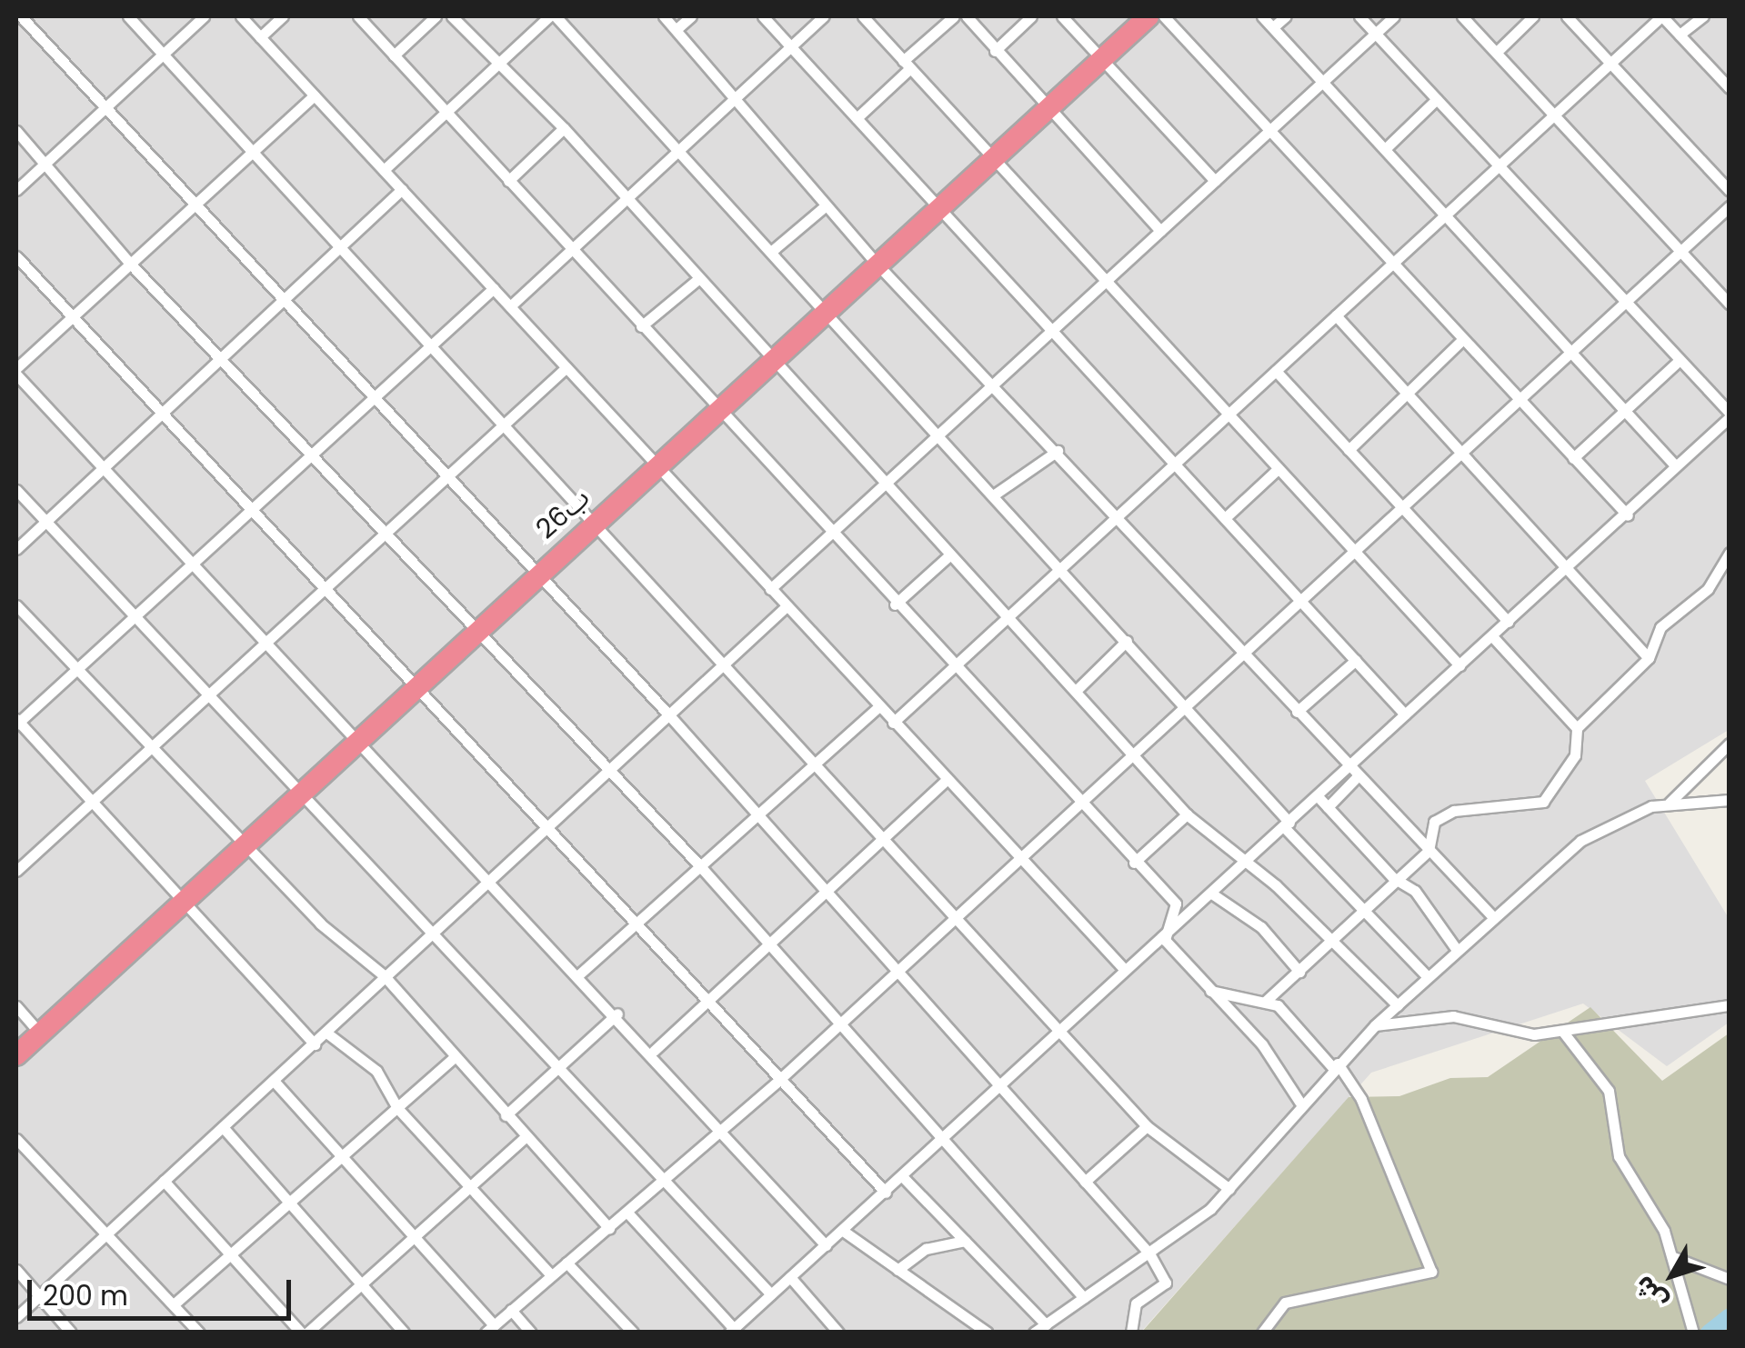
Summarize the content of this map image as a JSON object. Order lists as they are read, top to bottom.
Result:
{
  "streets": {
    "highway": ["26ب"]
  },
  "scale_bar": "200 m",
  "north": "bottom left"
}
